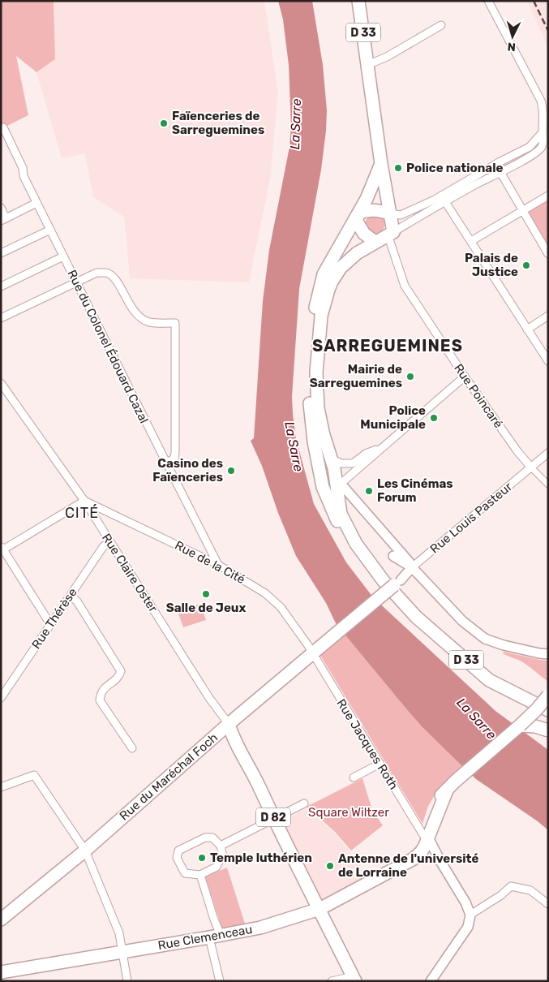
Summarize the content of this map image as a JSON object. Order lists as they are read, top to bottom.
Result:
{
  "streets": {
    "main road": [
      "D 33",
      "Rue du Maréchal Foch",
      "D 82",
      "Rue Clemenceau"
    ],
    "street": [
      "Rue du Colonel Édouard Cazal",
      "Rue Poincaré",
      "Rue Louis Pasteur",
      "Rue de la Cité",
      "Rue Claire Oster",
      "Rue Thérèse",
      "Rue Jacques Roth"
    ]
  },
  "crossings": [
    ["D 33", "Rue Poincaré"],
    ["Rue du Colonel Édouard Cazal", "Rue de la Cité"],
    ["Rue Poincaré", "Rue Louis Pasteur"],
    ["Rue de la Cité", "Rue Claire Oster"],
    ["Rue de la Cité", "Rue Jacques Roth"],
    ["Rue de la Cité", "Rue du Maréchal Foch"],
    ["Rue Claire Oster", "Rue Thérèse"],
    ["Rue Claire Oster", "Rue du Maréchal Foch"],
    ["Rue Claire Oster", "D 82"],
    ["Rue Jacques Roth", "Rue du Maréchal Foch"],
    ["Rue Jacques Roth", "Rue Clemenceau"],
    ["Rue du Maréchal Foch", "D 82"],
    ["D 82", "Rue Clemenceau"]
  ],
  "districts": ["SARREGUEMINES", "CITÉ"],
  "water": ["La Sarre"],
  "parks": ["Square Wiltzer"],
  "places": [
    "Faïenceries de Sarreguemines",
    "Police nationale",
    "Palais de Justice",
    "Mairie de Sarreguemines",
    "Police Municipale",
    "Casino des Faïenceries",
    "Les Cinémas Forum",
    "Salle de Jeux",
    "Temple luthérien",
    "Antenne de l'université de Lorraine"
  ],
  "north": "bottom"
}
